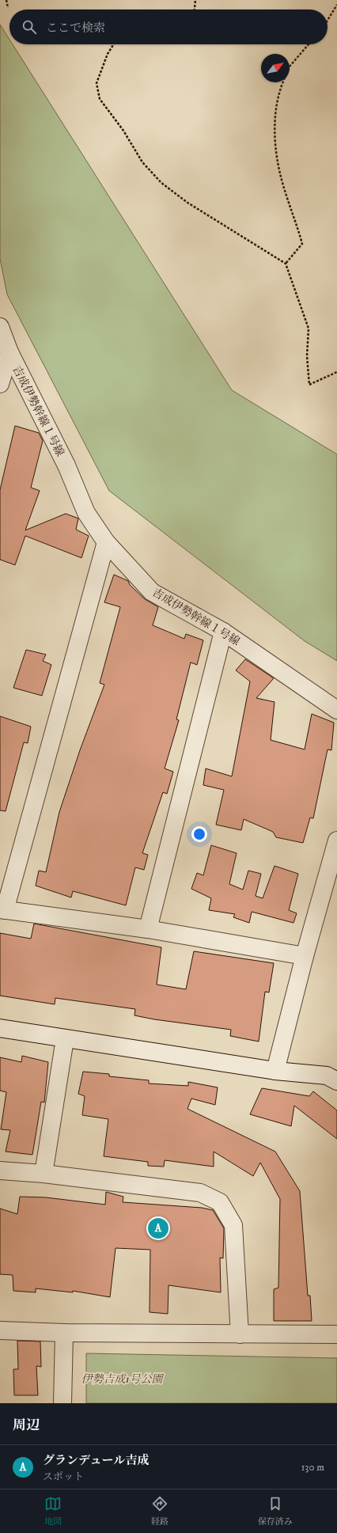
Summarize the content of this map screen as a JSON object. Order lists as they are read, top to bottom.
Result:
{
  "streets": {
    "street": ["吉成伊勢幹線１号線"]
  },
  "parks": ["伊勢吉成1号公園"],
  "north": "top right",
  "page": {
    "search": "ここで検索",
    "pins": "A",
    "heading": "周辺",
    "list": [
      {
        "mark": "A",
        "name": "グランデュール吉成",
        "note": "スポット",
        "value": "130 m"
      }
    ],
    "nav": ["地図", "経路", "保存済み"]
  }
}
